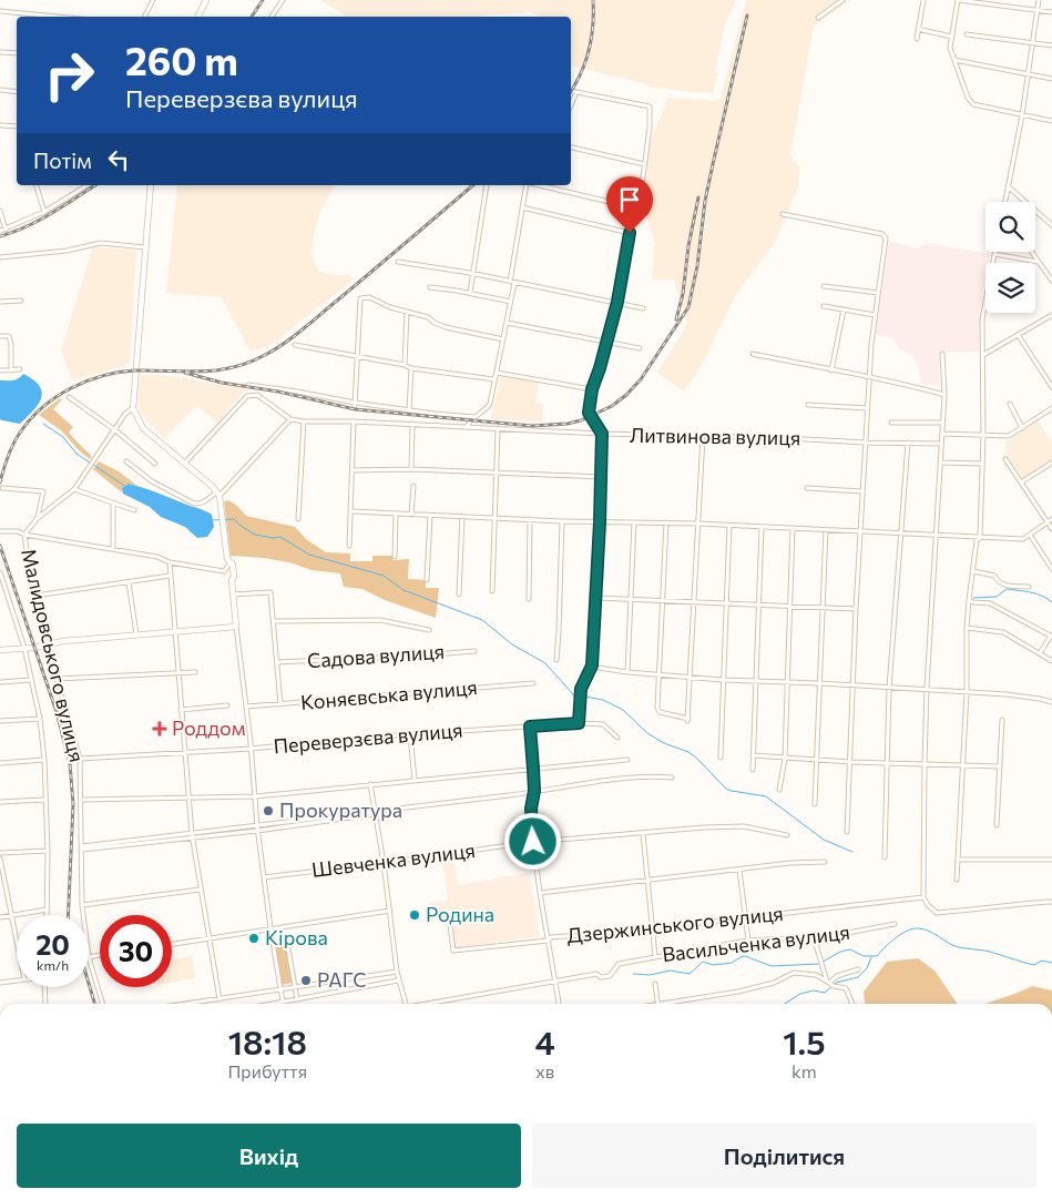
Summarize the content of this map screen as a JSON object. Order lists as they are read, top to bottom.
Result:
{
  "streets": {
    "street": [
      "Литвинова вулиця",
      "Малидовського вулиця",
      "Садова вулиця",
      "Коняєвська вулиця",
      "Переверзєва вулиця",
      "Шевченка вулиця",
      "Дзержинського вулиця",
      "Васильченка вулиця"
    ]
  },
  "crossings": [
    ["Малидовського вулиця", "Переверзєва вулиця"]
  ],
  "places": {
    "health": ["Роддом"],
    "other": [
      "Прокуратура",
      "Родина",
      "Кірова",
      "РАГС"
    ]
  },
  "page": {
    "turn": ["260 m", "Переверзєва вулиця"],
    "then": "Потім",
    "speed": "20 km/h",
    "limit": "30",
    "eta": [
      "18:18",
      "Прибуття",
      "4",
      "хв",
      "1.5",
      "km"
    ],
    "buttons": ["Вихід", "Поділитися"]
  }
}
